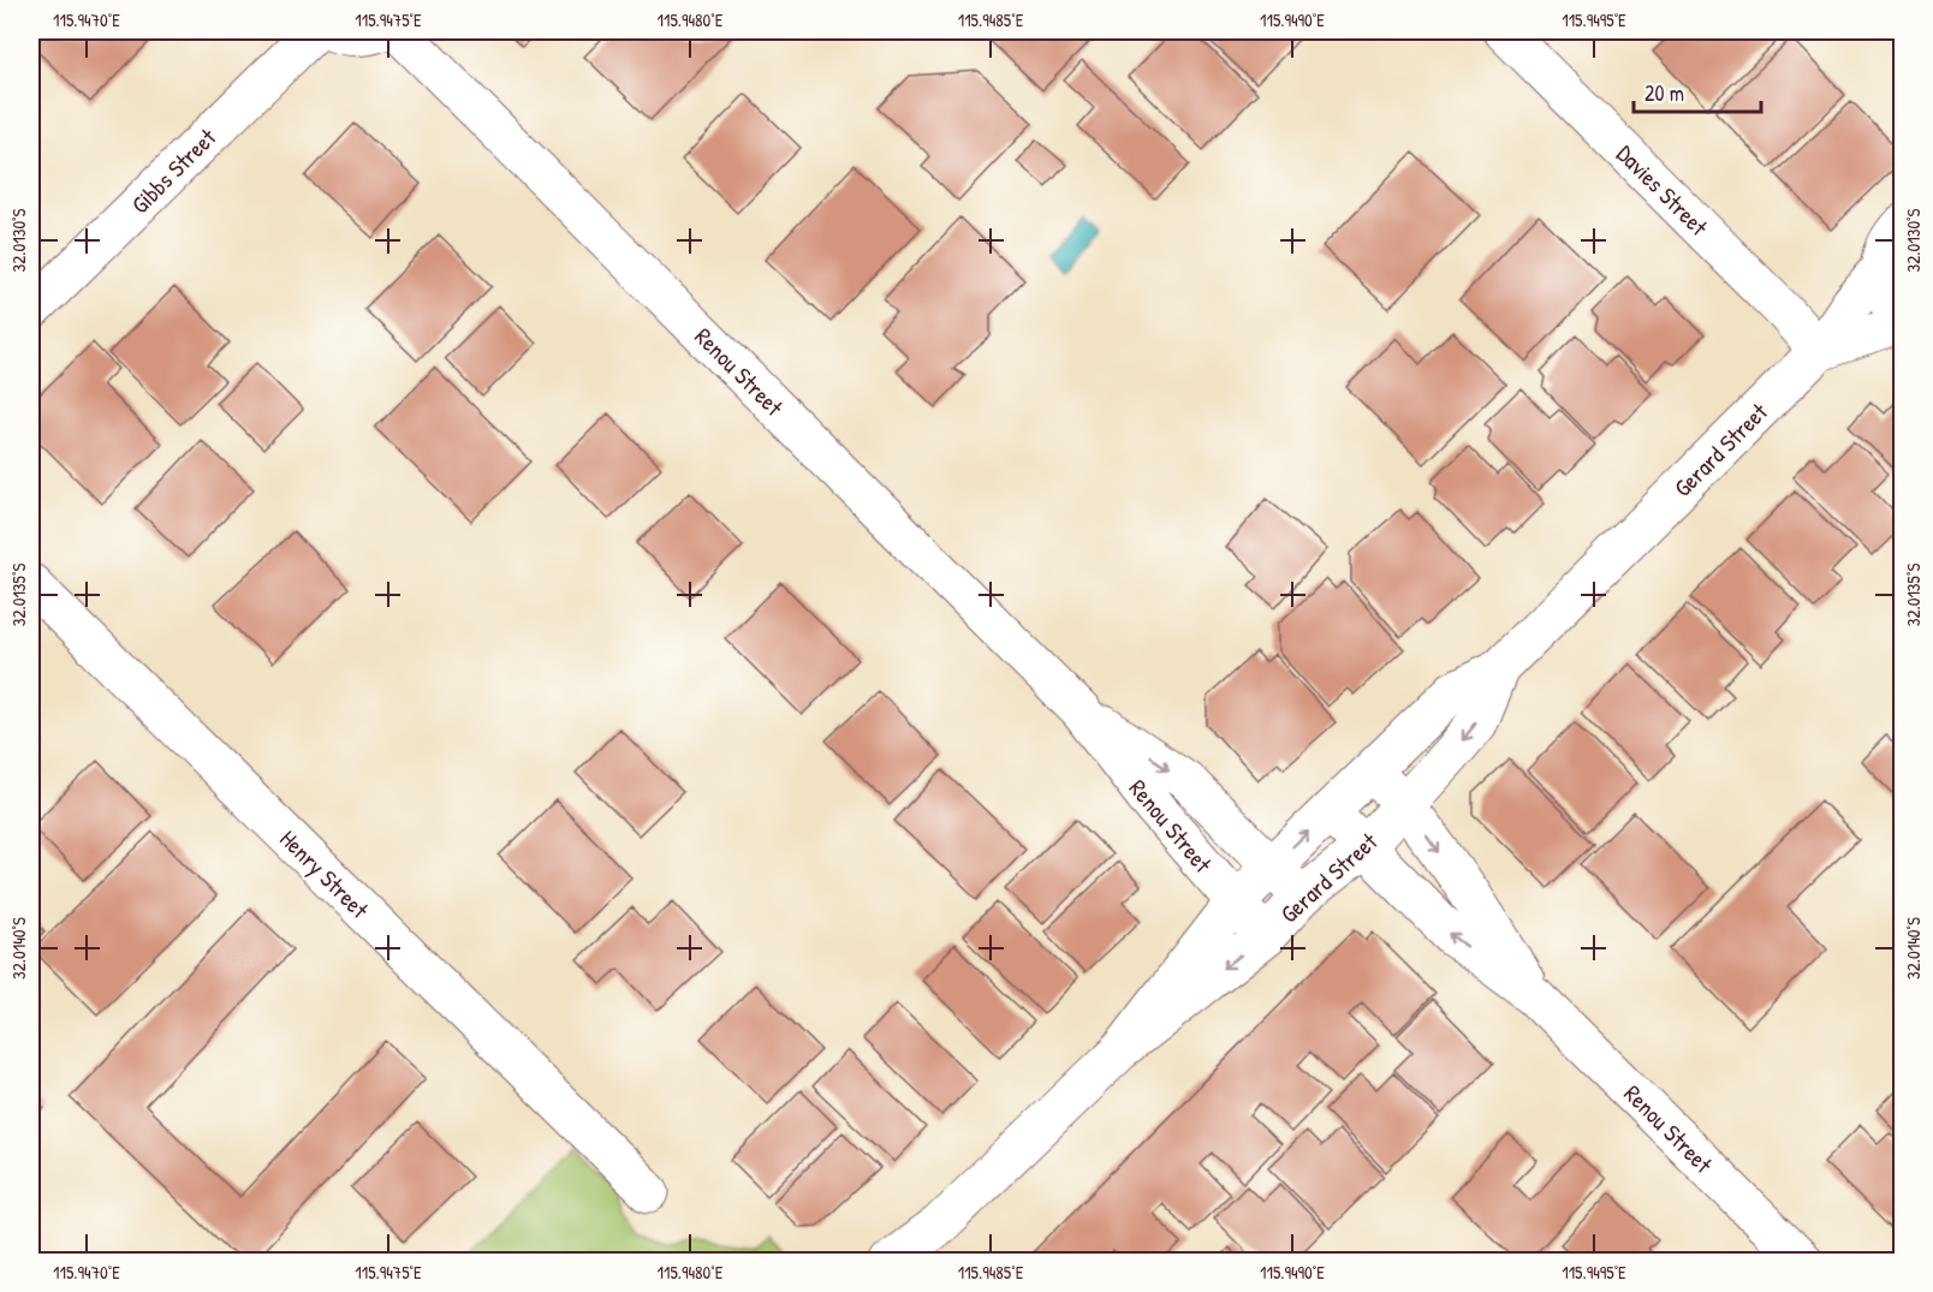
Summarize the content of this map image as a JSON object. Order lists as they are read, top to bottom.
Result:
{
  "streets": {
    "street": [
      "Gibbs Street",
      "Davies Street",
      "Renou Street",
      "Gerard Street",
      "Henry Street"
    ]
  },
  "crossings": [
    ["Davies Street", "Gerard Street"],
    ["Renou Street", "Gerard Street"]
  ],
  "scale_bar": "20 m",
  "coordinates": [
    "115.9470°E",
    "115.9475°E",
    "115.9480°E",
    "115.9485°E",
    "115.9490°E",
    "115.9495°E",
    "32.0130°S",
    "32.0135°S",
    "32.0140°S"
  ]
}
